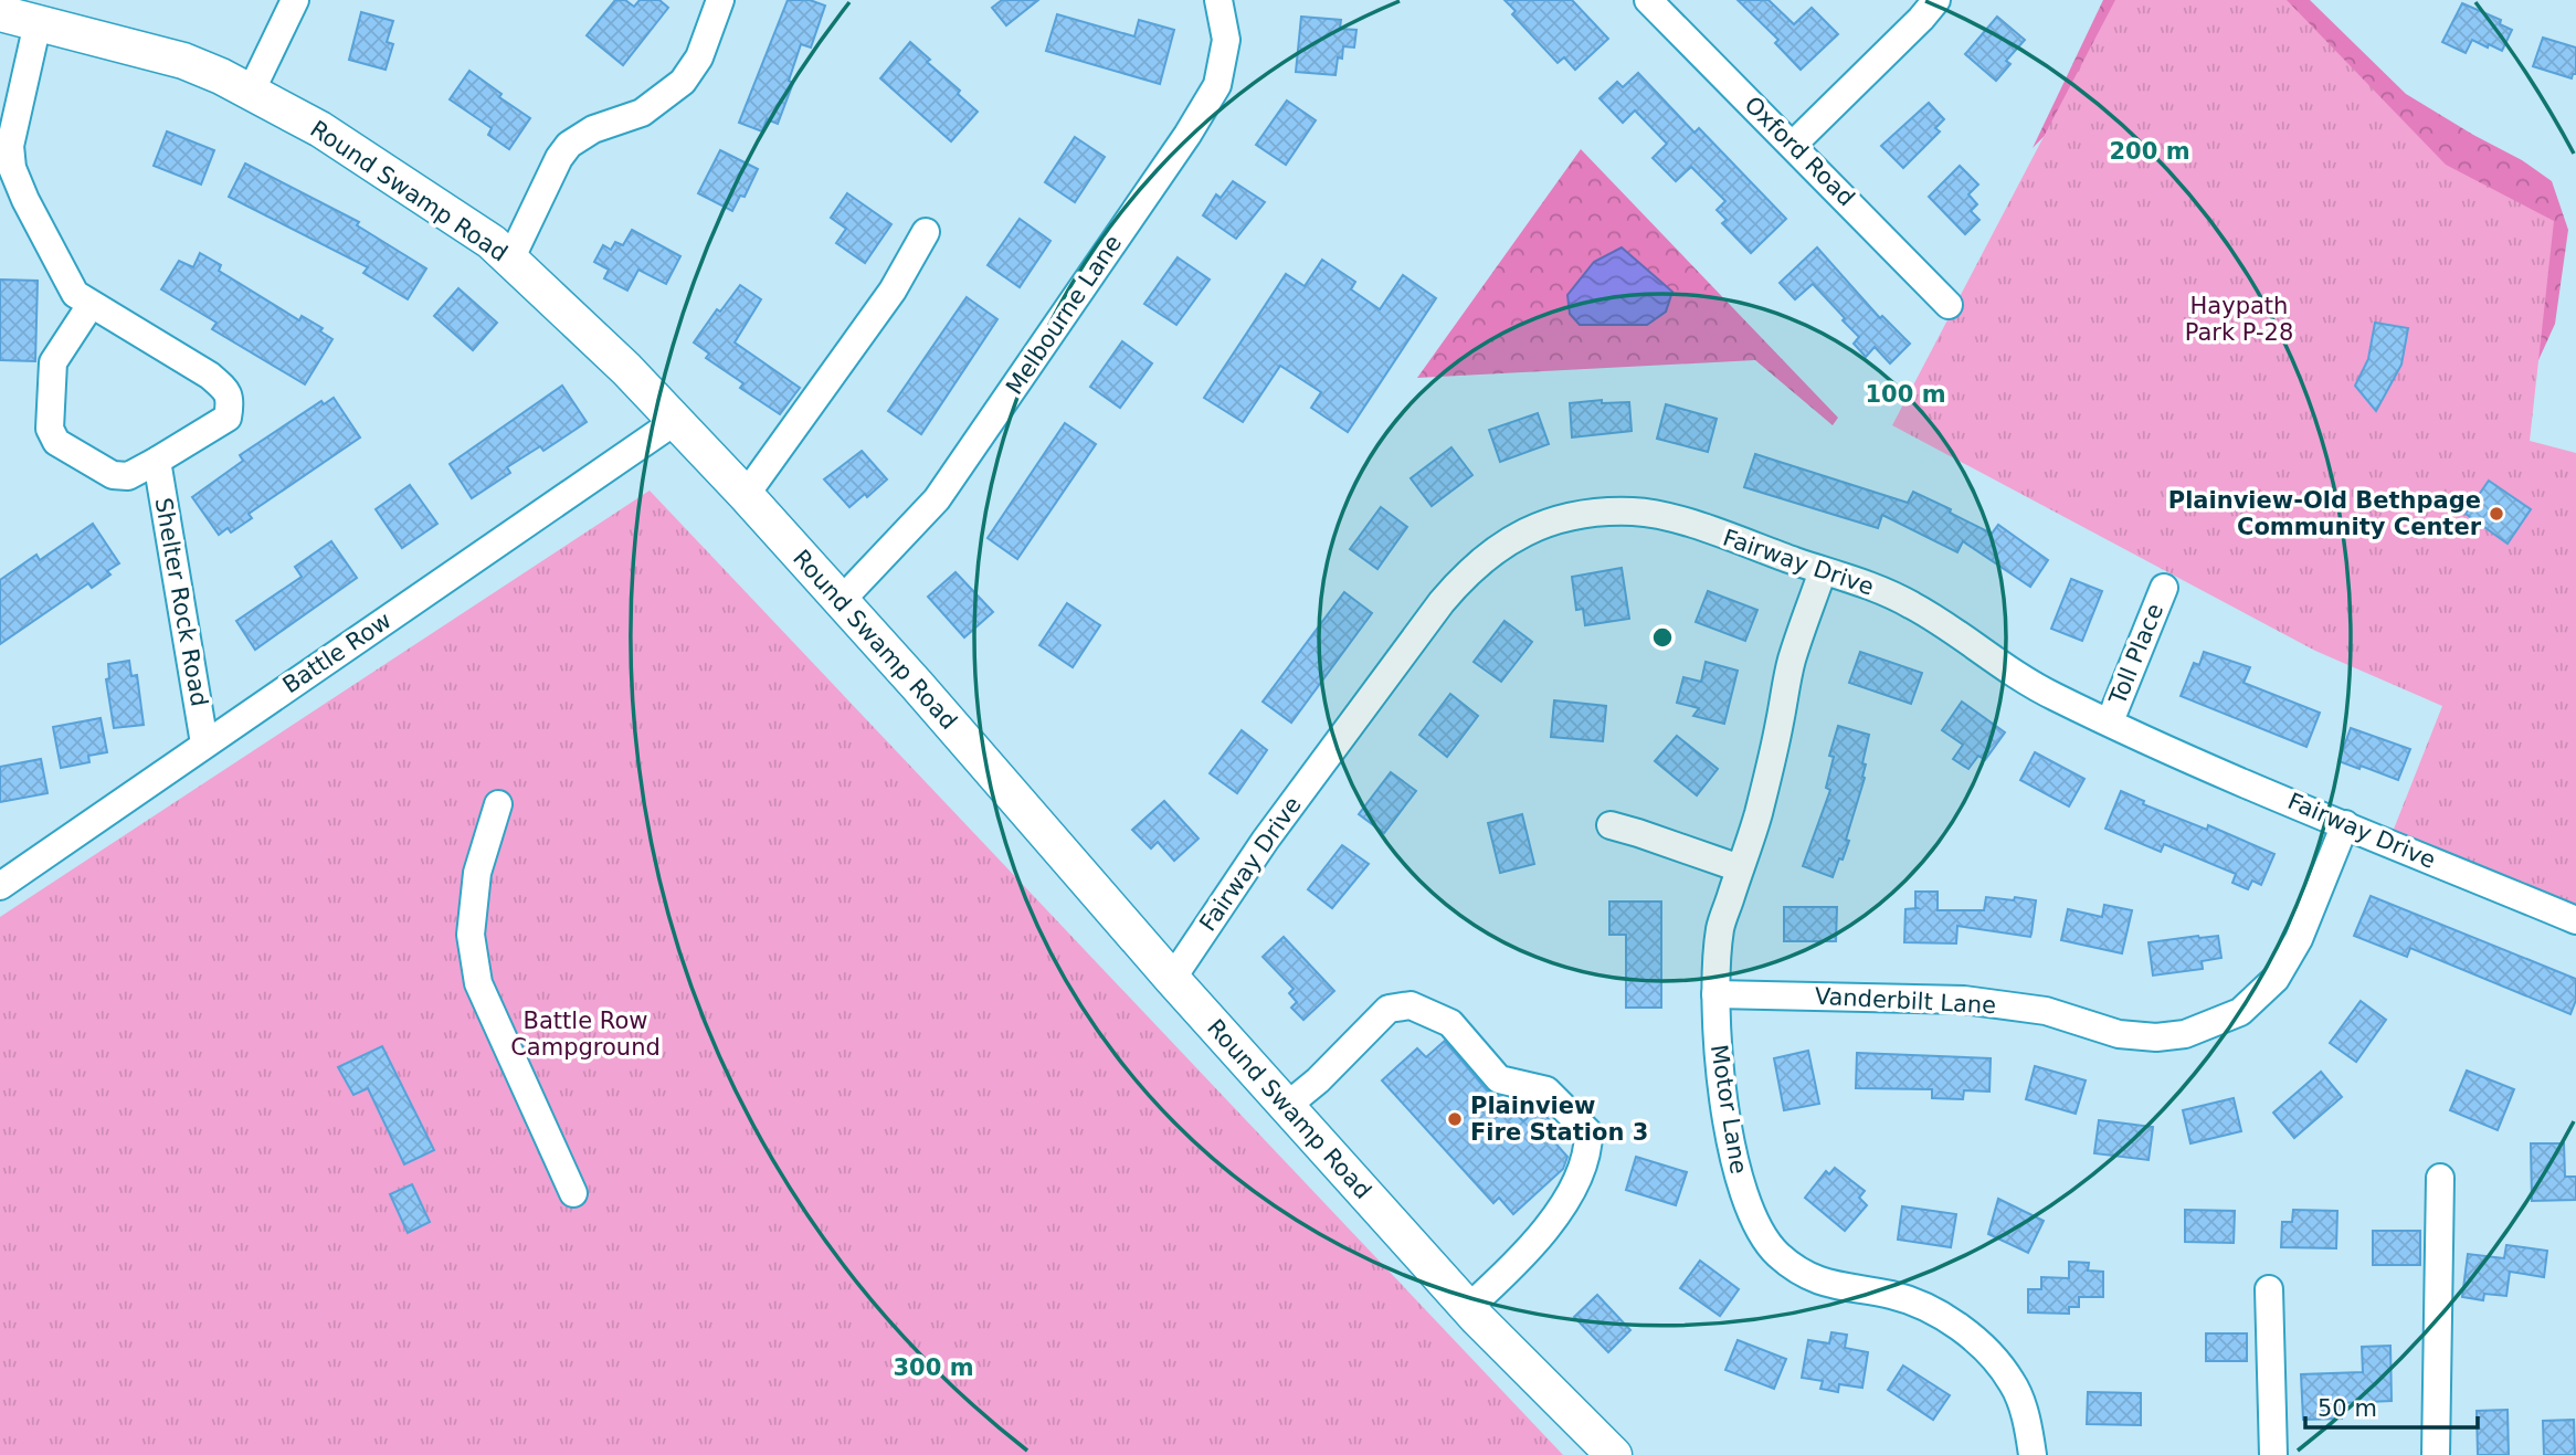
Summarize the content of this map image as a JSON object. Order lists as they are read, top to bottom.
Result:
{
  "streets": {
    "main road": ["Round Swamp Road"],
    "street": [
      "Oxford Road",
      "Melbourne Lane",
      "Fairway Drive",
      "Shelter Rock Road",
      "Battle Row",
      "Toll Place",
      "Vanderbilt Lane",
      "Motor Lane"
    ]
  },
  "crossings": [
    ["Round Swamp Road", "Melbourne Lane"],
    ["Round Swamp Road", "Fairway Drive"],
    ["Round Swamp Road", "Shelter Rock Road"],
    ["Round Swamp Road", "Battle Row"],
    ["Fairway Drive", "Toll Place"],
    ["Fairway Drive", "Vanderbilt Lane"],
    ["Fairway Drive", "Motor Lane"],
    ["Shelter Rock Road", "Battle Row"],
    ["Vanderbilt Lane", "Motor Lane"]
  ],
  "parks": ["Haypath Park P-28", "Battle Row Campground"],
  "places": ["Plainview-Old Bethpage Community Center", "Plainview Fire Station 3"],
  "scale_bar": "50 m",
  "rings": ["200 m", "100 m", "300 m"]
}
